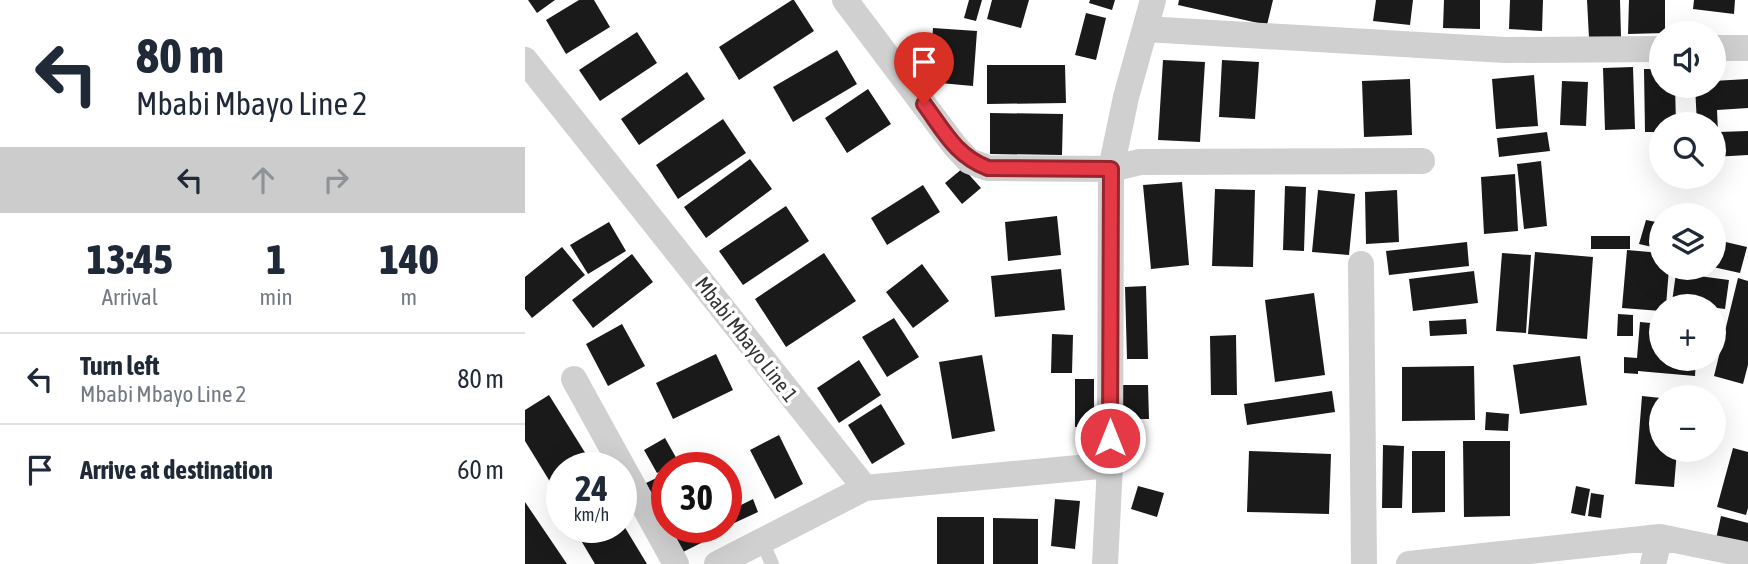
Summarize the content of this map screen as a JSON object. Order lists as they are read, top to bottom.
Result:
{
  "streets": {
    "street": ["Mbabi Mbayo Line 1"]
  },
  "page": {
    "turn": ["80 m", "Mbabi Mbayo Line 2"],
    "map_buttons": ["+", "−"],
    "eta": [
      "13:45",
      "Arrival",
      "1",
      "min",
      "140",
      "m"
    ],
    "list": [
      {
        "name": "Turn left",
        "note": "Mbabi Mbayo Line 2",
        "value": "80 m"
      },
      {
        "name": "Arrive at destination",
        "value": "60 m"
      }
    ],
    "speed": "24 km/h",
    "limit": "30"
  }
}
